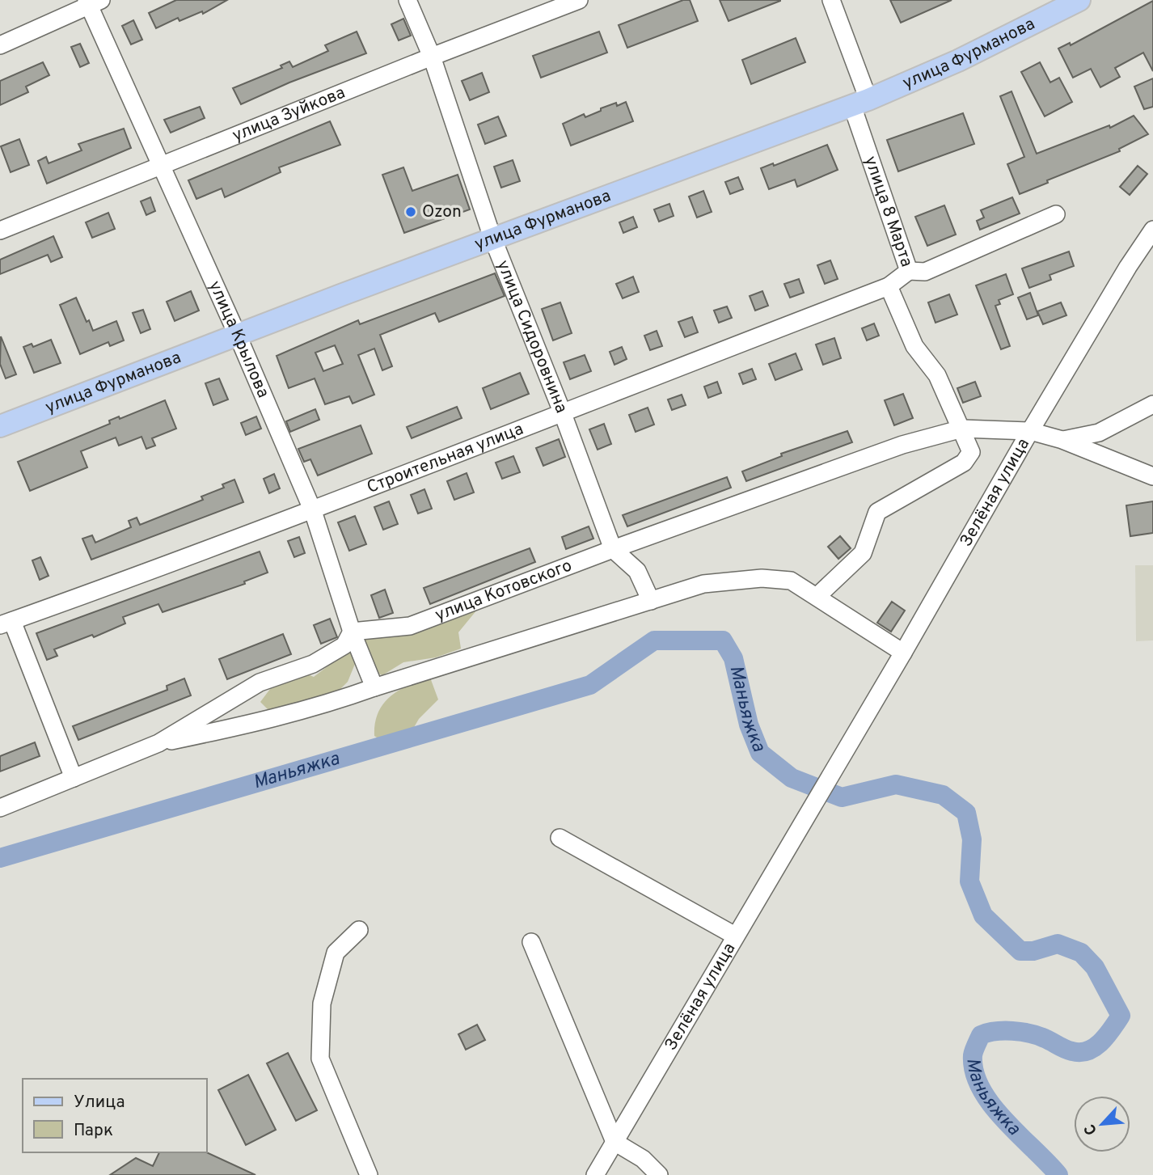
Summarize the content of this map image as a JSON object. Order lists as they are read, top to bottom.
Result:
{
  "streets": {
    "main road": ["улица Фурманова"],
    "street": [
      "улица Зуйкова",
      "улица 8 Марта",
      "улица Сидоровнина",
      "улица Крылова",
      "Строительная улица",
      "Зелёная улица",
      "улица Котовского"
    ]
  },
  "crossings": [
    ["улица Фурманова", "улица 8 Марта"],
    ["улица Фурманова", "улица Сидоровнина"],
    ["улица Фурманова", "улица Крылова"],
    ["улица Зуйкова", "улица Сидоровнина"],
    ["улица Зуйкова", "улица Крылова"],
    ["улица 8 Марта", "Строительная улица"],
    ["улица 8 Марта", "улица Котовского"],
    ["улица Сидоровнина", "Строительная улица"],
    ["улица Сидоровнина", "улица Котовского"],
    ["улица Крылова", "Строительная улица"],
    ["улица Крылова", "улица Котовского"],
    ["Зелёная улица", "улица Котовского"]
  ],
  "water": ["Маньяжка"],
  "places": ["Ozon"],
  "legend": ["Улица", "Парк"],
  "north": "bottom left"
}
